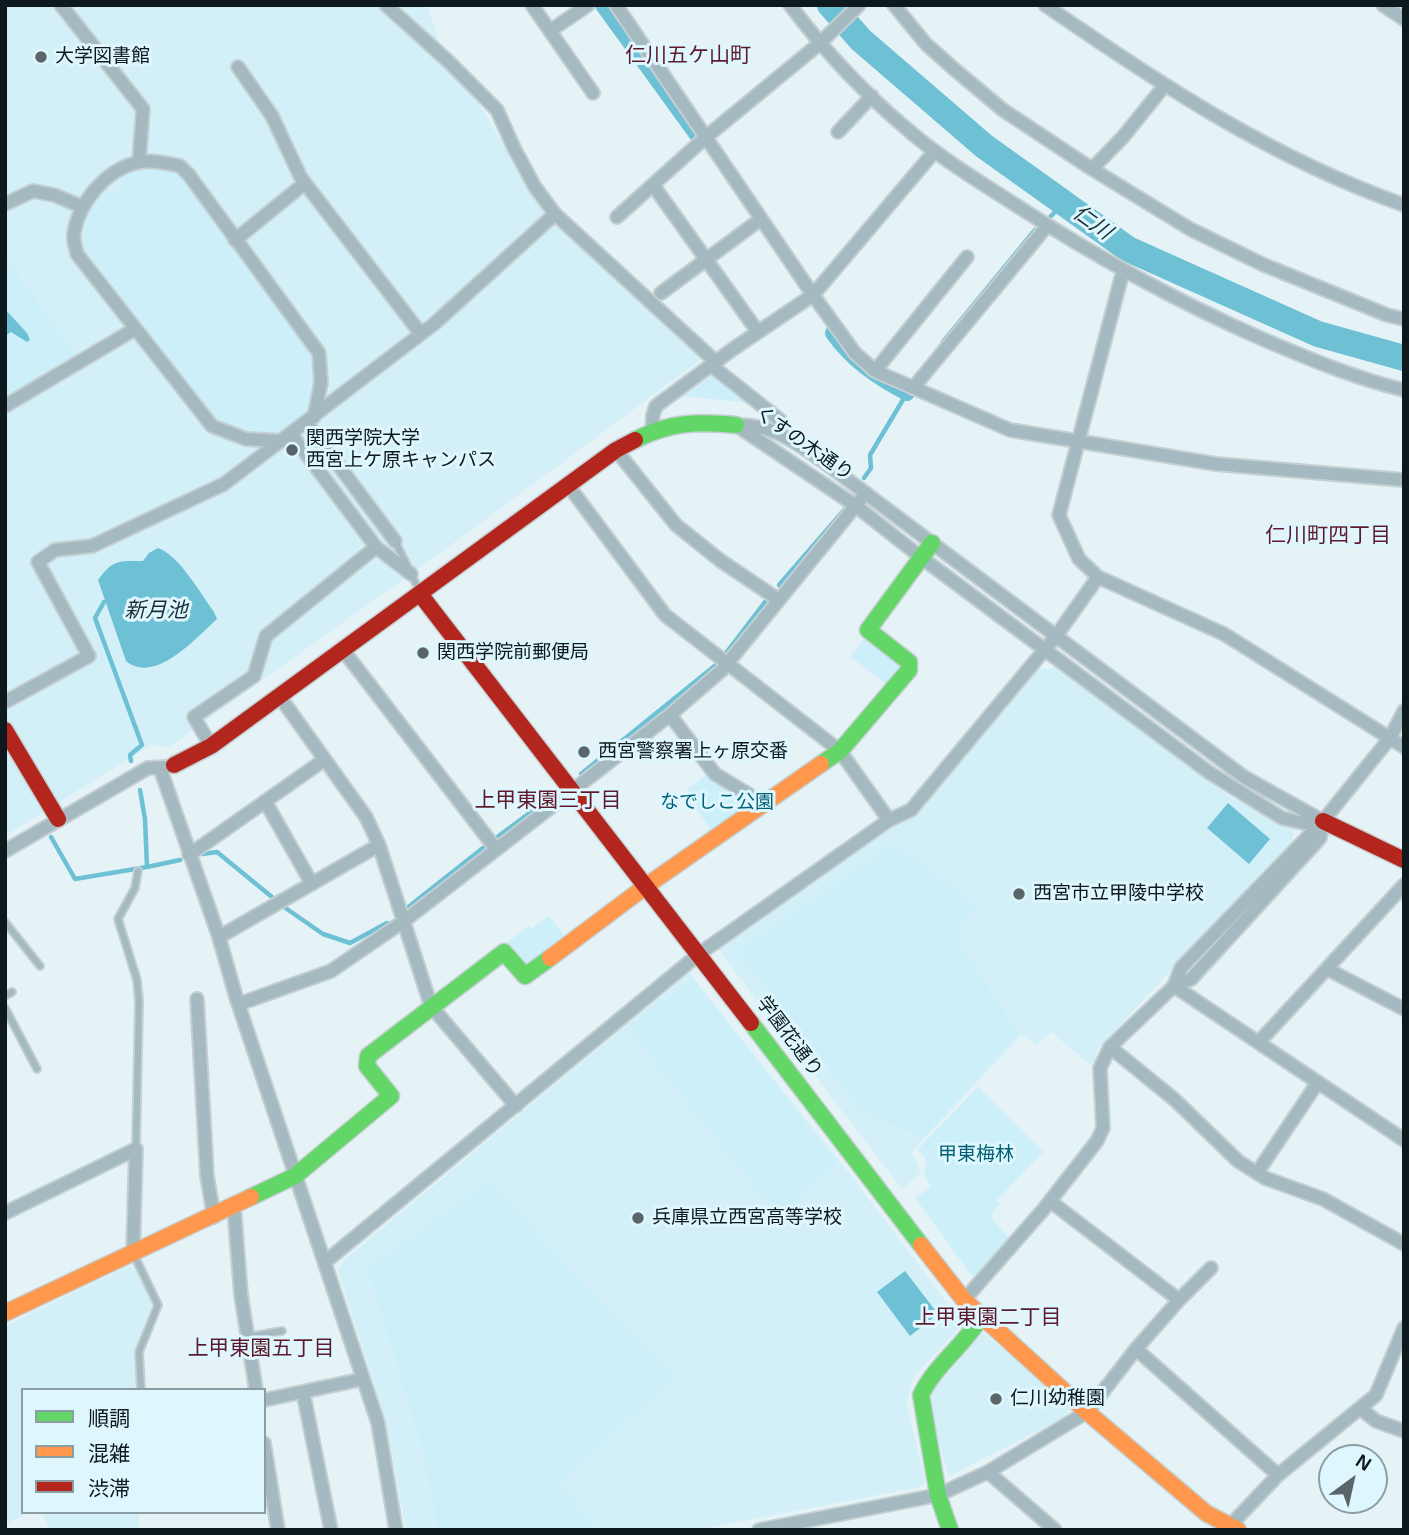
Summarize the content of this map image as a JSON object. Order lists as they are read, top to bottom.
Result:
{
  "streets": {
    "street": ["くすの木通り", "学園花通り"]
  },
  "districts": [
    "仁川五ケ山町",
    "仁川町四丁目",
    "上甲東園三丁目",
    "上甲東園二丁目",
    "上甲東園五丁目"
  ],
  "water": ["仁川", "新月池"],
  "parks": ["なでしこ公園", "甲東梅林"],
  "places": [
    "大学図書館",
    "関西学院大学 西宮上ケ原キャンパス",
    "関西学院前郵便局",
    "西宮警察署上ヶ原交番",
    "西宮市立甲陵中学校",
    "兵庫県立西宮高等学校",
    "仁川幼稚園"
  ],
  "legend": ["順調", "混雑", "渋滞"],
  "north": "top right"
}
